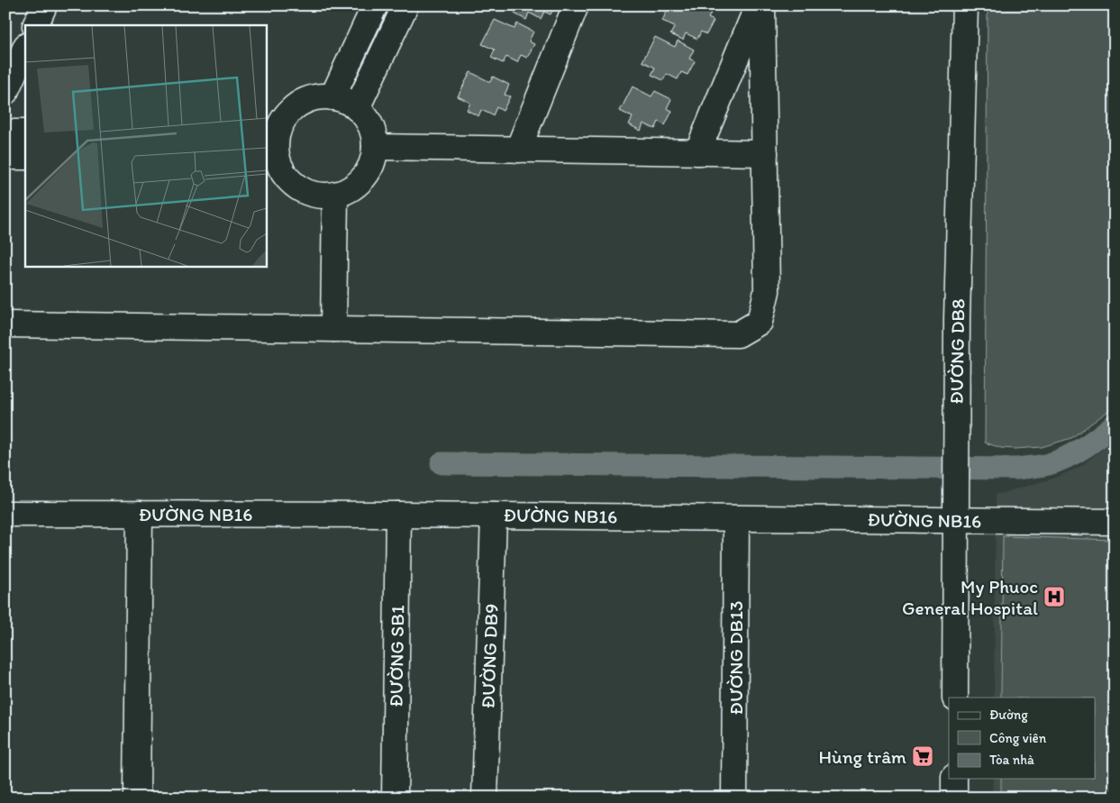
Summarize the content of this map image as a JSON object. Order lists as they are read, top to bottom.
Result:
{
  "streets": {
    "street": [
      "ĐƯỜNG DB8",
      "ĐƯỜNG NB16",
      "ĐƯỜNG SB1",
      "ĐƯỜNG DB9",
      "ĐƯỜNG DB13"
    ]
  },
  "crossings": [
    ["ĐƯỜNG DB8", "ĐƯỜNG NB16"],
    ["ĐƯỜNG NB16", "ĐƯỜNG SB1"],
    ["ĐƯỜNG NB16", "ĐƯỜNG DB9"],
    ["ĐƯỜNG NB16", "ĐƯỜNG DB13"]
  ],
  "places": {
    "hospital": ["My Phuoc General Hospital"],
    "supermarket": ["Hùng trâm"]
  },
  "legend": ["Đường", "Công viên", "Tòa nhà"]
}
